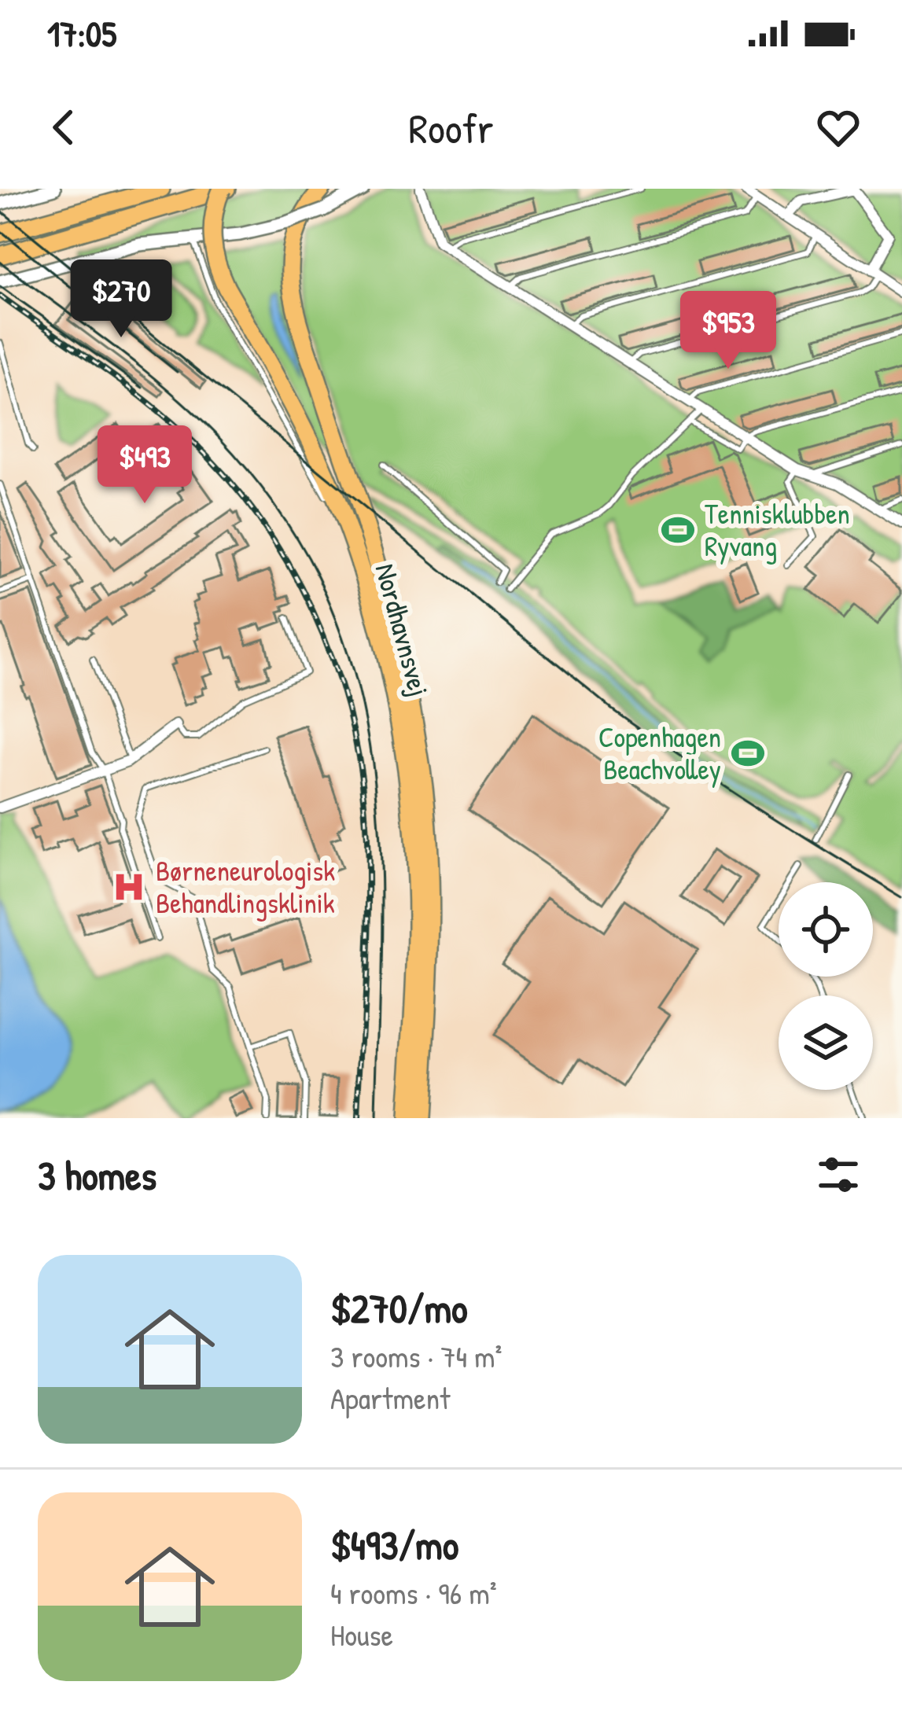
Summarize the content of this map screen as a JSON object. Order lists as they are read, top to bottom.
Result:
{
  "streets": {
    "highway": ["Nordhavnsvej"]
  },
  "places": {
    "sports": ["Tennisklubben Ryvang", "Copenhagen Beachvolley"],
    "hospital": ["Børneneurologisk Behandlingsklinik"]
  },
  "page": {
    "status": "17:05",
    "header": "Roofr",
    "price": ["$270", "$953", "$493"],
    "heading": "3 homes",
    "list": [
      {
        "name": "$270/mo",
        "note": "3 rooms · 74 m² · Apartment"
      },
      {
        "name": "$493/mo",
        "note": "4 rooms · 96 m² · House"
      }
    ]
  }
}
